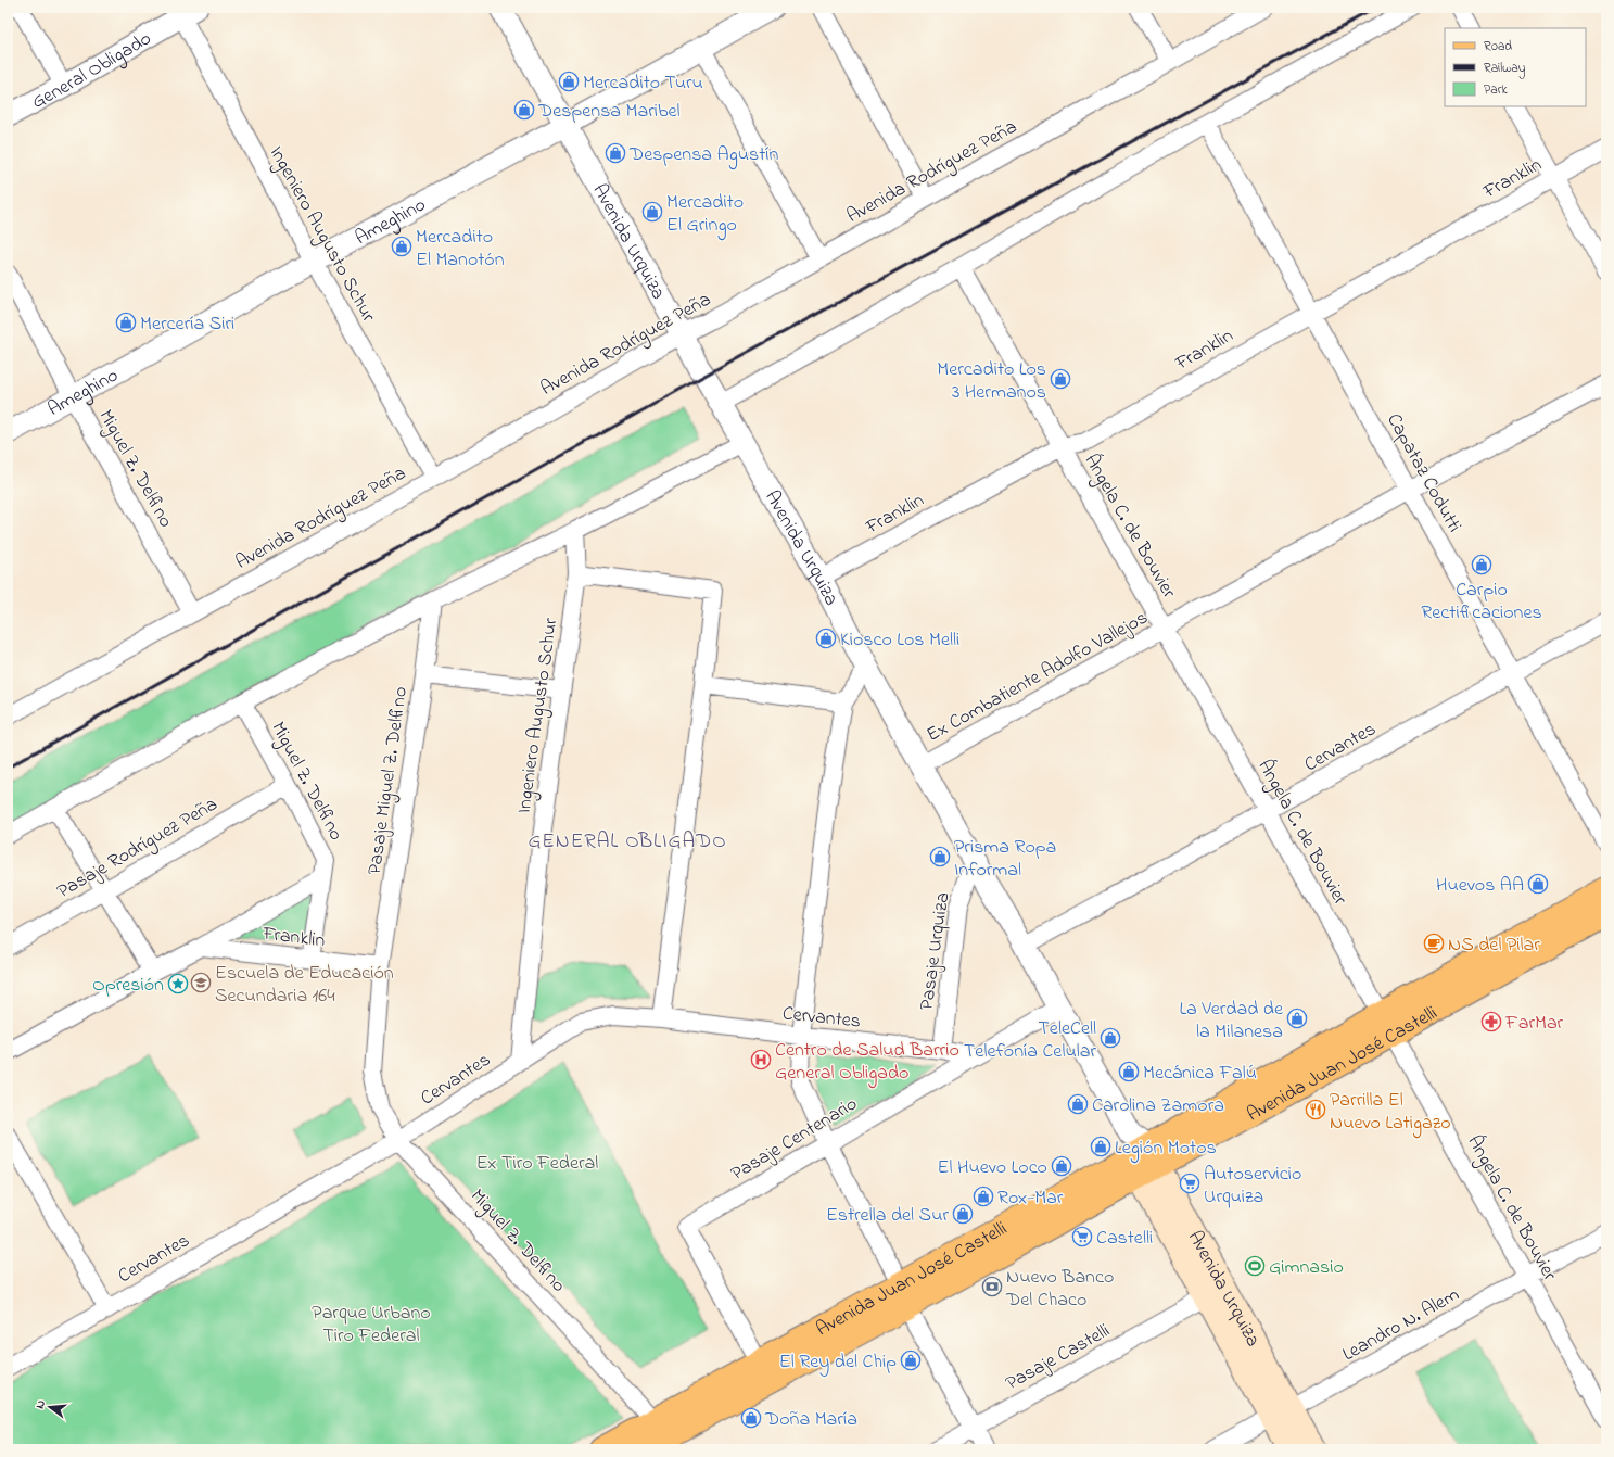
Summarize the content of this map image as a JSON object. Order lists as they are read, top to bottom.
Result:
{
  "streets": {
    "main road": ["Avenida Urquiza", "Avenida Juan José Castelli"],
    "street": [
      "General Obligado",
      "Avenida Rodríguez Peña",
      "Franklin",
      "Ameghino",
      "Ingeniero Augusto Schur",
      "Miguel Z. Delfino",
      "Capataz Codutti",
      "Ángela C. de Bouvier",
      "Ex Combatiente Adolfo Vallejos",
      "Cervantes",
      "Pasaje Miguel Z. Delfino",
      "Pasaje Rodríguez Peña",
      "Pasaje Urquiza",
      "Pasaje Centenario",
      "Leandro N. Alem",
      "Pasaje Castelli"
    ]
  },
  "crossings": [
    ["General Obligado", "Ingeniero Augusto Schur"],
    ["Avenida Rodríguez Peña", "Ingeniero Augusto Schur"],
    ["Avenida Rodríguez Peña", "Avenida Urquiza"],
    ["Avenida Rodríguez Peña", "Miguel Z. Delfino"],
    ["Franklin", "Avenida Urquiza"],
    ["Franklin", "Miguel Z. Delfino"],
    ["Franklin", "Capataz Codutti"],
    ["Franklin", "Ángela C. de Bouvier"],
    ["Franklin", "Pasaje Miguel Z. Delfino"],
    ["Ameghino", "Ingeniero Augusto Schur"],
    ["Ameghino", "Avenida Urquiza"],
    ["Ameghino", "Miguel Z. Delfino"],
    ["Ingeniero Augusto Schur", "Cervantes"],
    ["Avenida Urquiza", "Ex Combatiente Adolfo Vallejos"],
    ["Avenida Urquiza", "Cervantes"],
    ["Avenida Urquiza", "Pasaje Urquiza"],
    ["Avenida Urquiza", "Avenida Juan José Castelli"],
    ["Avenida Urquiza", "Pasaje Centenario"],
    ["Avenida Urquiza", "Leandro N. Alem"],
    ["Avenida Urquiza", "Pasaje Castelli"],
    ["Miguel Z. Delfino", "Cervantes"],
    ["Miguel Z. Delfino", "Pasaje Miguel Z. Delfino"],
    ["Miguel Z. Delfino", "Pasaje Rodríguez Peña"],
    ["Miguel Z. Delfino", "Avenida Juan José Castelli"],
    ["Capataz Codutti", "Ex Combatiente Adolfo Vallejos"],
    ["Capataz Codutti", "Cervantes"],
    ["Ángela C. de Bouvier", "Ex Combatiente Adolfo Vallejos"],
    ["Ángela C. de Bouvier", "Cervantes"],
    ["Ángela C. de Bouvier", "Avenida Juan José Castelli"],
    ["Ángela C. de Bouvier", "Leandro N. Alem"],
    ["Cervantes", "Pasaje Urquiza"],
    ["Cervantes", "Pasaje Centenario"],
    ["Avenida Juan José Castelli", "Pasaje Centenario"]
  ],
  "districts": ["GENERAL OBLIGADO"],
  "parks": ["Ex Tiro Federal", "Parque Urbano Tiro Federal"],
  "places": {
    "shop": [
      "Mercadito Turu",
      "Despensa Maribel",
      "Despensa Agustín",
      "Mercadito El Gringo",
      "Mercadito El Manotón",
      "Mercería Siri",
      "Mercadito Los 3 Hermanos",
      "Carpio Rectificaciones",
      "Kiosco Los Melli",
      "Prisma Ropa Informal",
      "Huevos AA",
      "La Verdad de la Milanesa",
      "TeleCell Telefonía Celular",
      "Mecánica Falú",
      "Carolina Zamora",
      "Legión Motos",
      "El Huevo Loco",
      "Rox-Mar",
      "Estrella del Sur",
      "El Rey del Chip",
      "Doña María"
    ],
    "cafe": ["NS del Pilar"],
    "school or university": ["Escuela de Educación Secundaria 164"],
    "place": ["Opresión"],
    "pharmacy": ["FarMar"],
    "hospital": ["Centro de Salud Barrio General Obligado"],
    "restaurant": ["Parrilla El Nuevo Latigazo"],
    "supermarket": ["Autoservicio Urquiza", "Castelli"],
    "sports": ["Gimnasio"],
    "bank": ["Nuevo Banco Del Chaco"]
  },
  "legend": ["Road", "Railway", "Park"],
  "north": "left"
}
